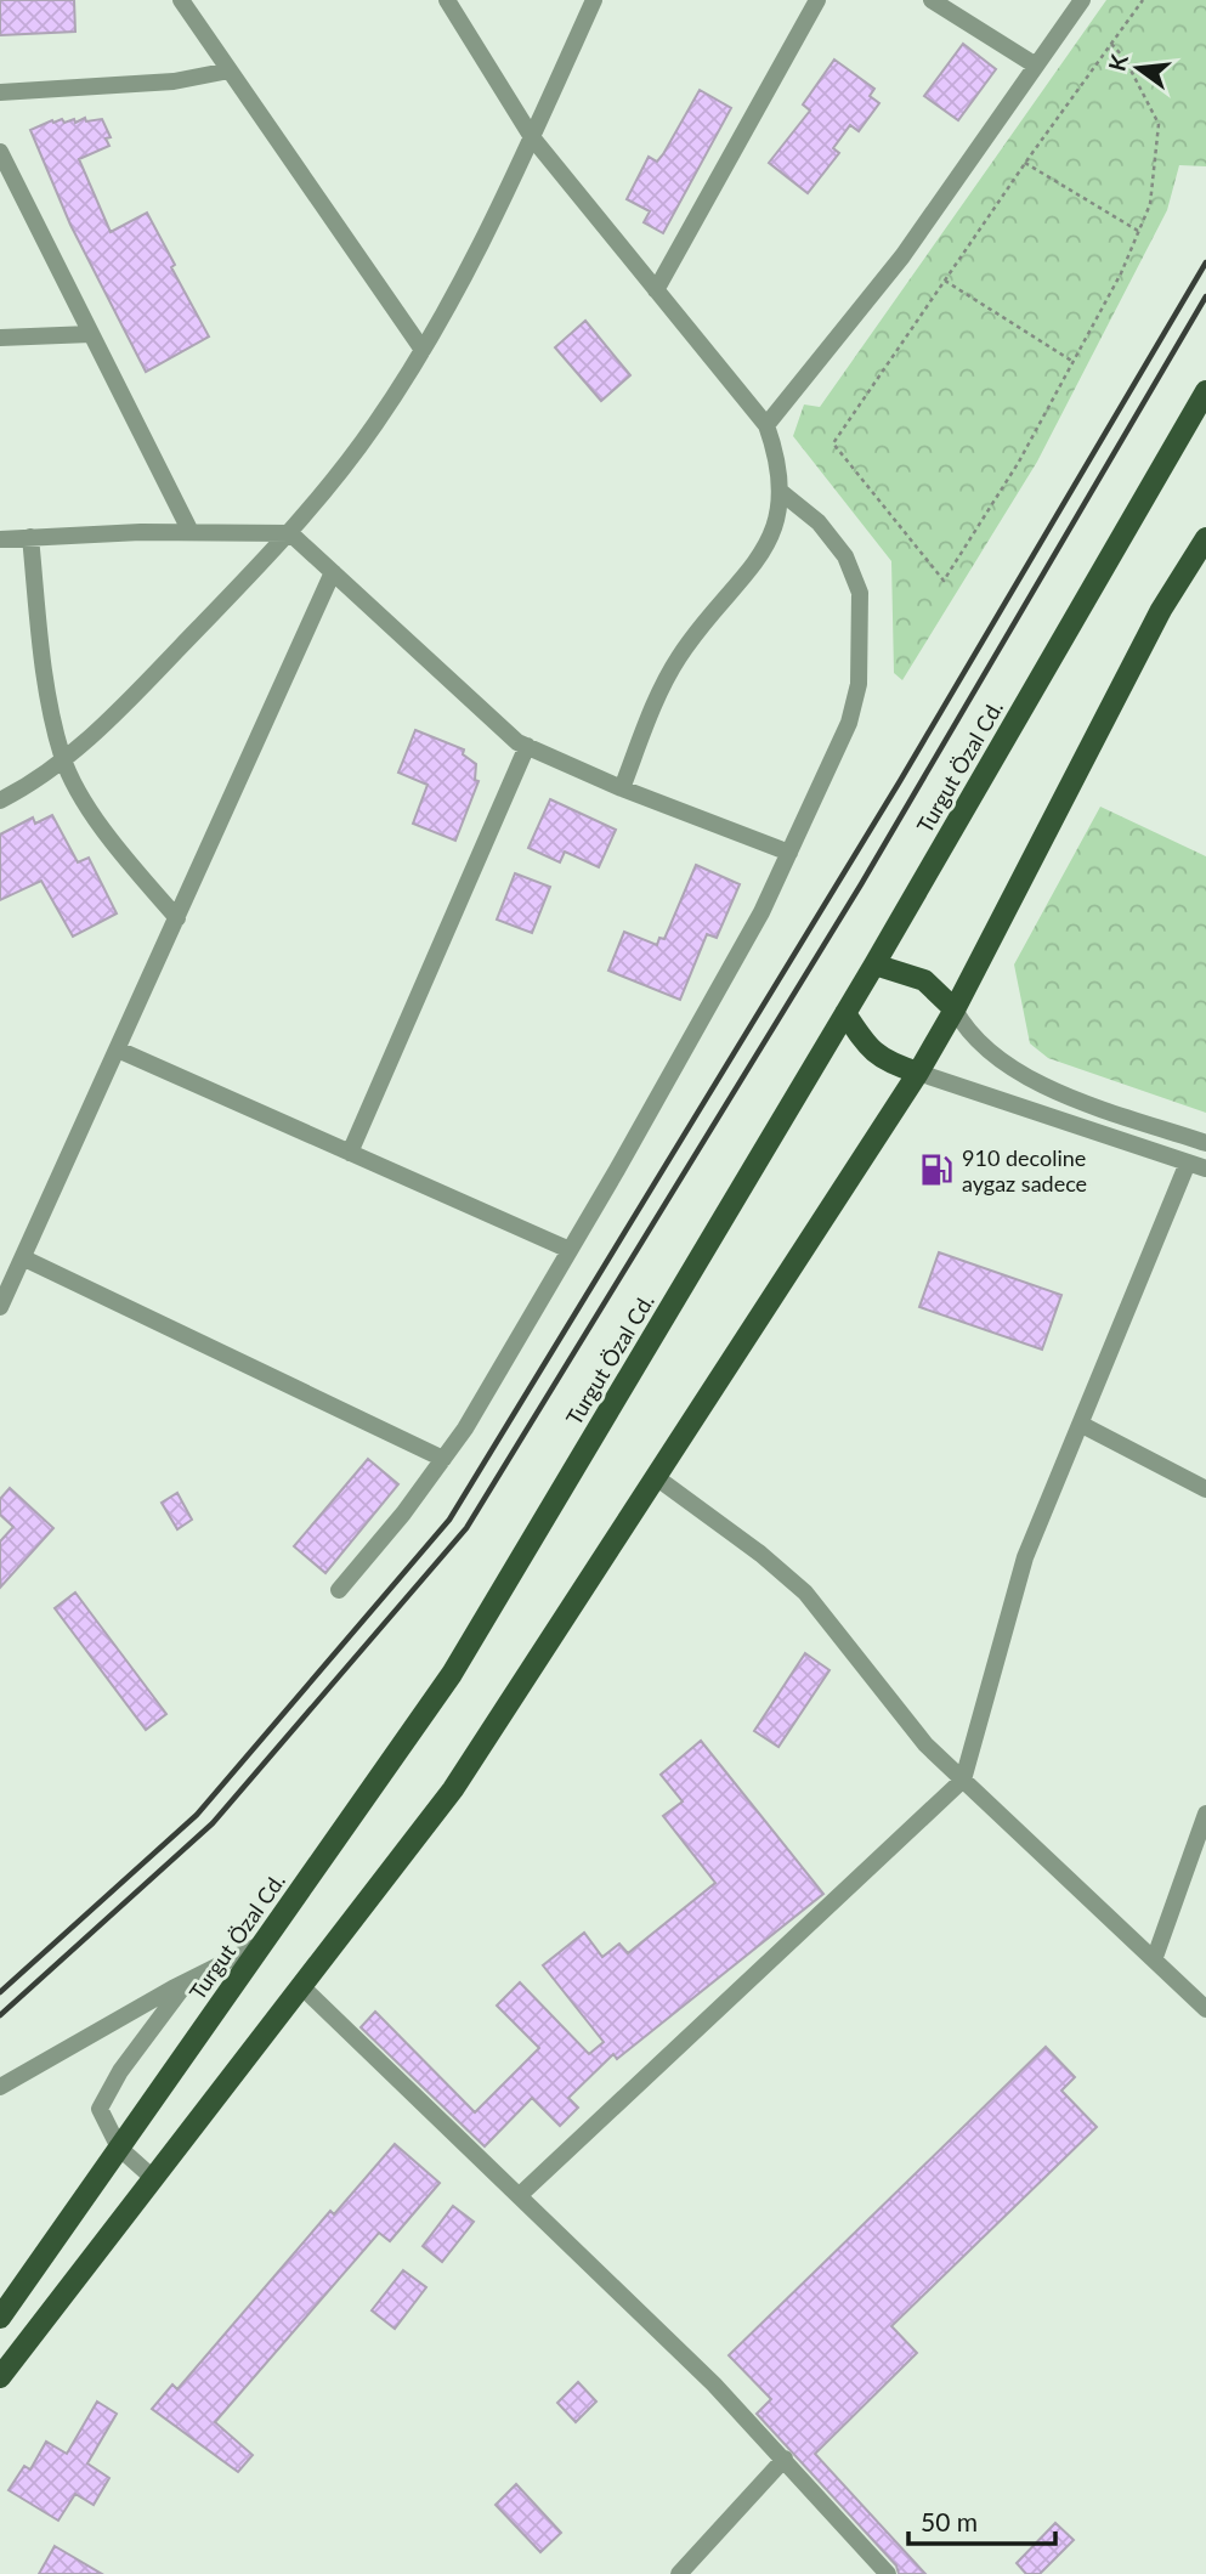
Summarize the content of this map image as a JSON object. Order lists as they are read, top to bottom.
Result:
{
  "streets": {
    "main road": ["Turgut Özal Cd."]
  },
  "places": {
    "fuel station": ["910 decoline aygaz sadece"]
  },
  "scale_bar": "50 m",
  "north": "left"
}
